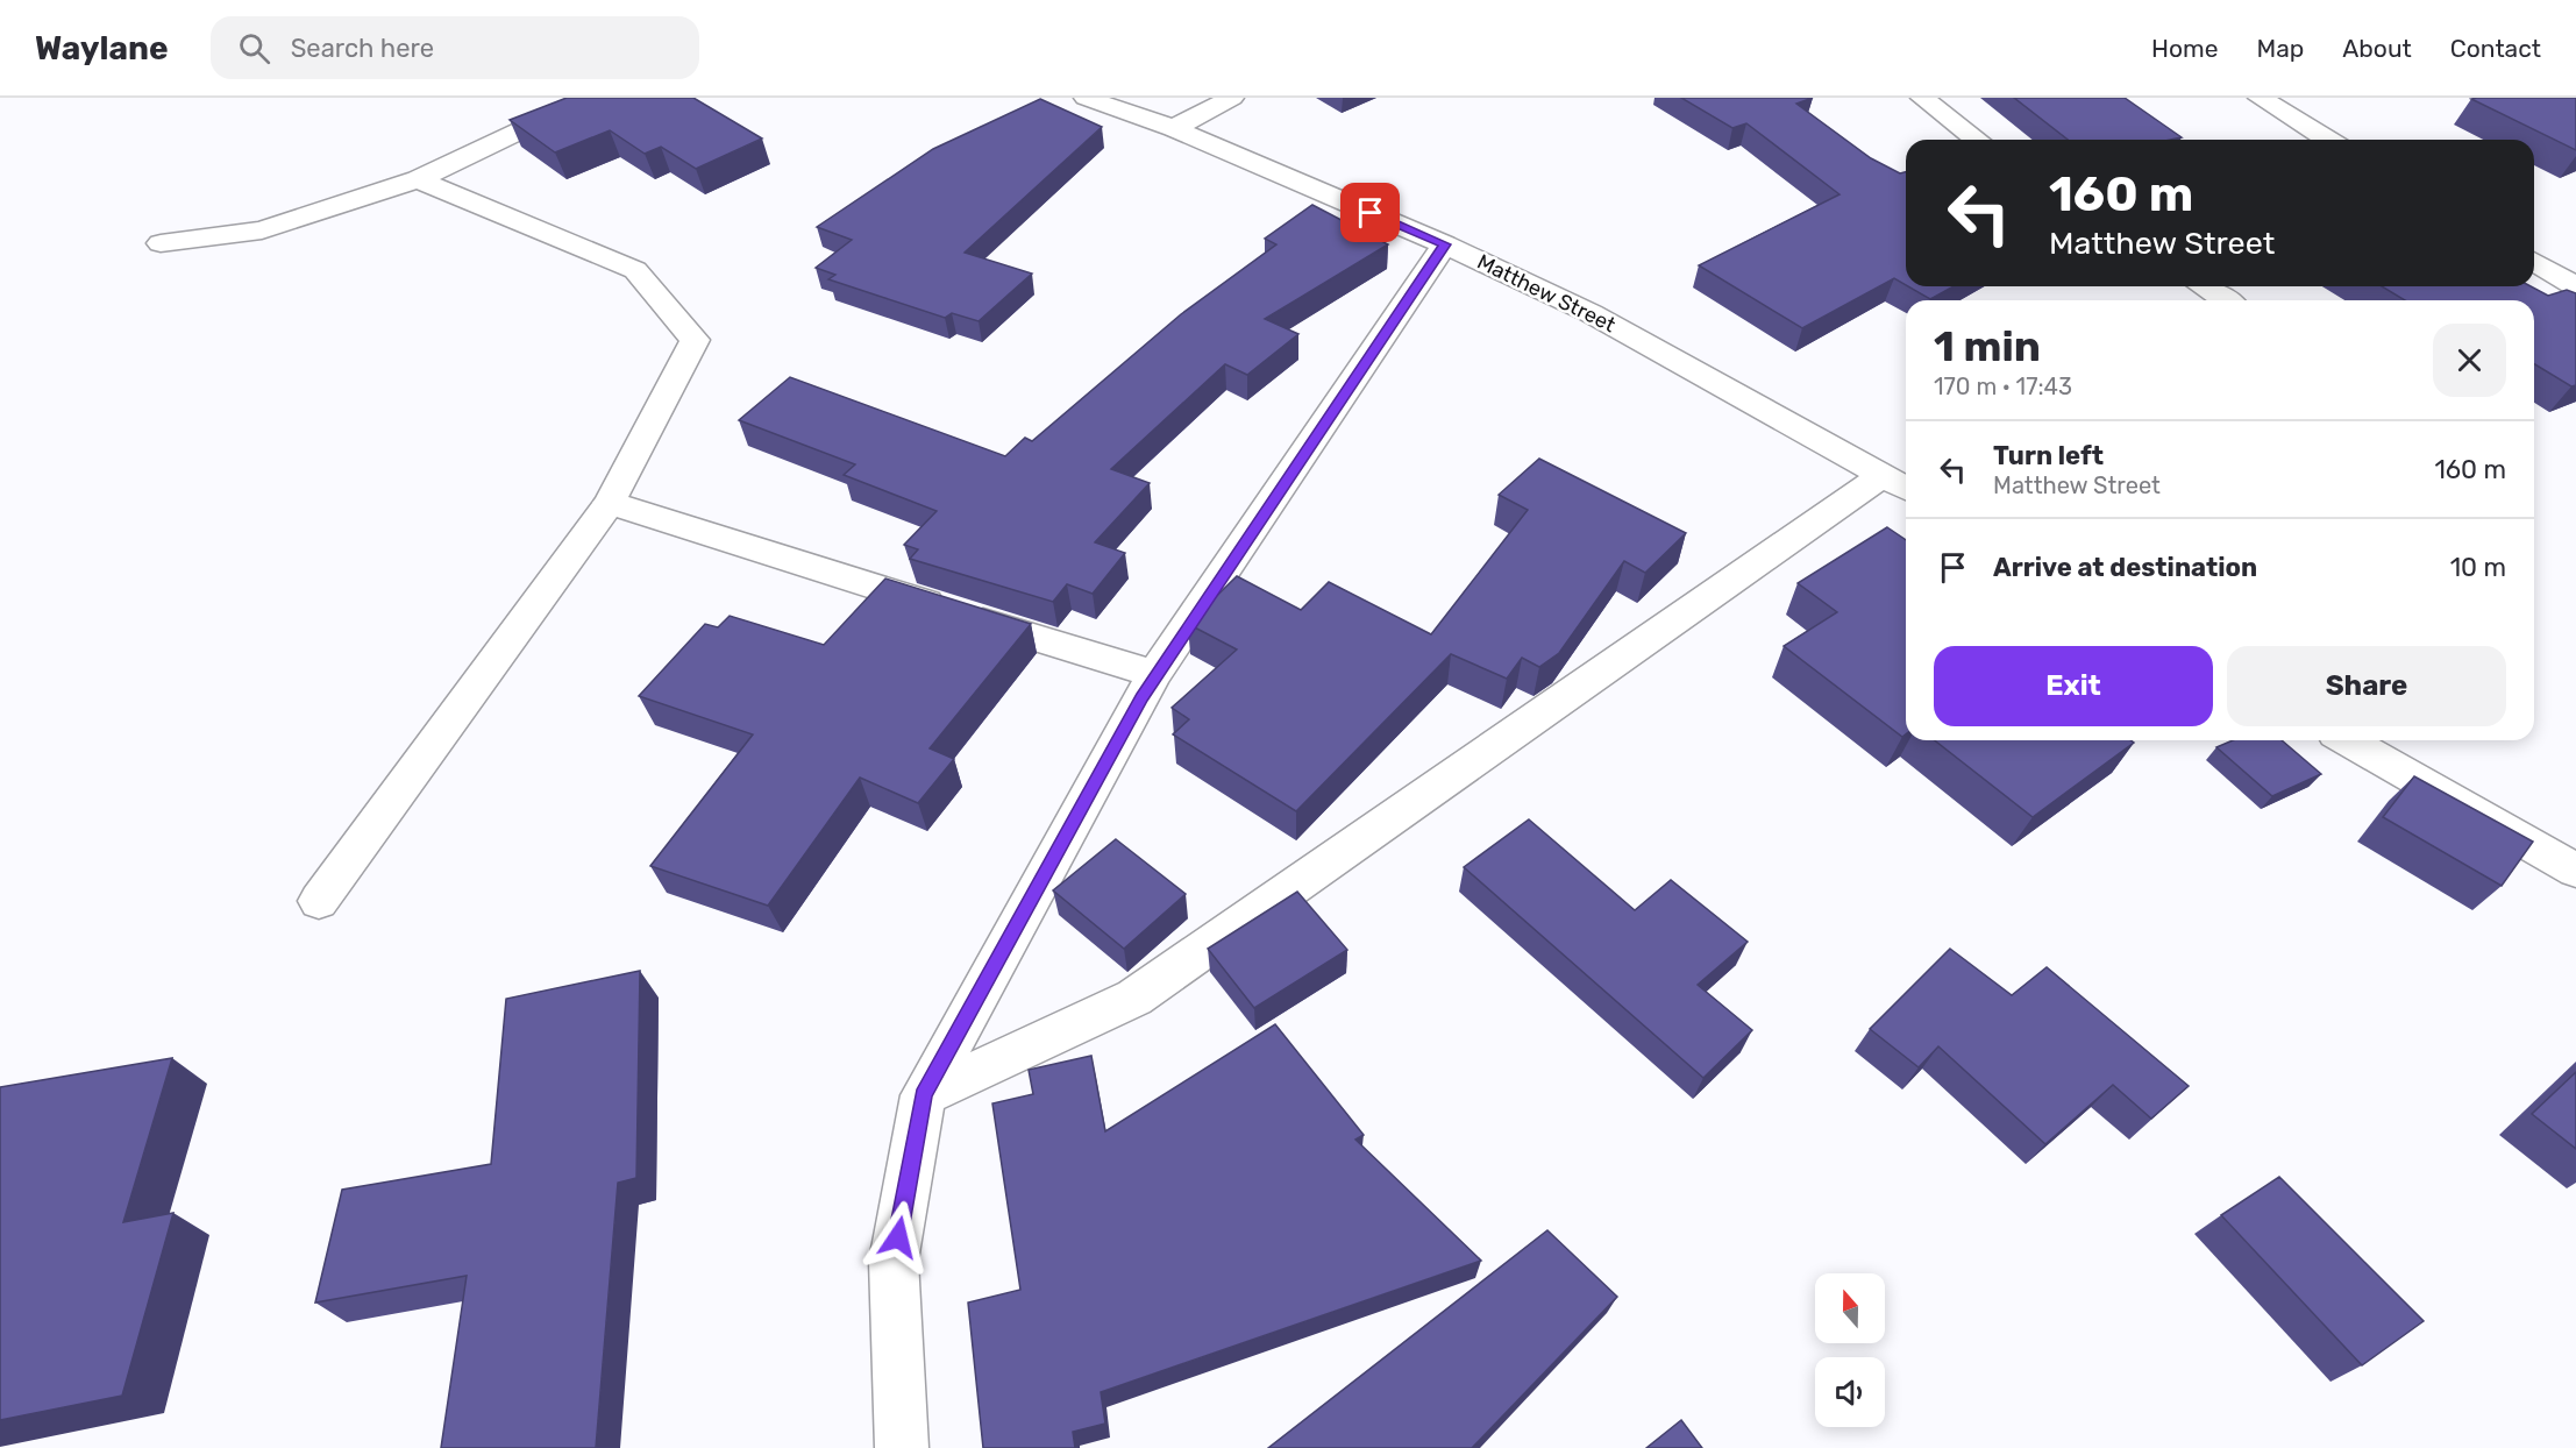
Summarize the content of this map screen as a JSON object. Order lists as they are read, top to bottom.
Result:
{
  "streets": {
    "street": ["Matthew Street"]
  },
  "north": "top",
  "page": {
    "header": "Waylane",
    "search": "Search here",
    "nav": [
      "Home",
      "Map",
      "About",
      "Contact"
    ],
    "turn": ["160 m", "Matthew Street"],
    "heading": ["1 min", "170 m · 17:43"],
    "list": [
      {
        "name": "Turn left",
        "note": "Matthew Street",
        "value": "160 m"
      },
      {
        "name": "Arrive at destination",
        "value": "10 m"
      }
    ],
    "buttons": ["Exit", "Share"]
  }
}
